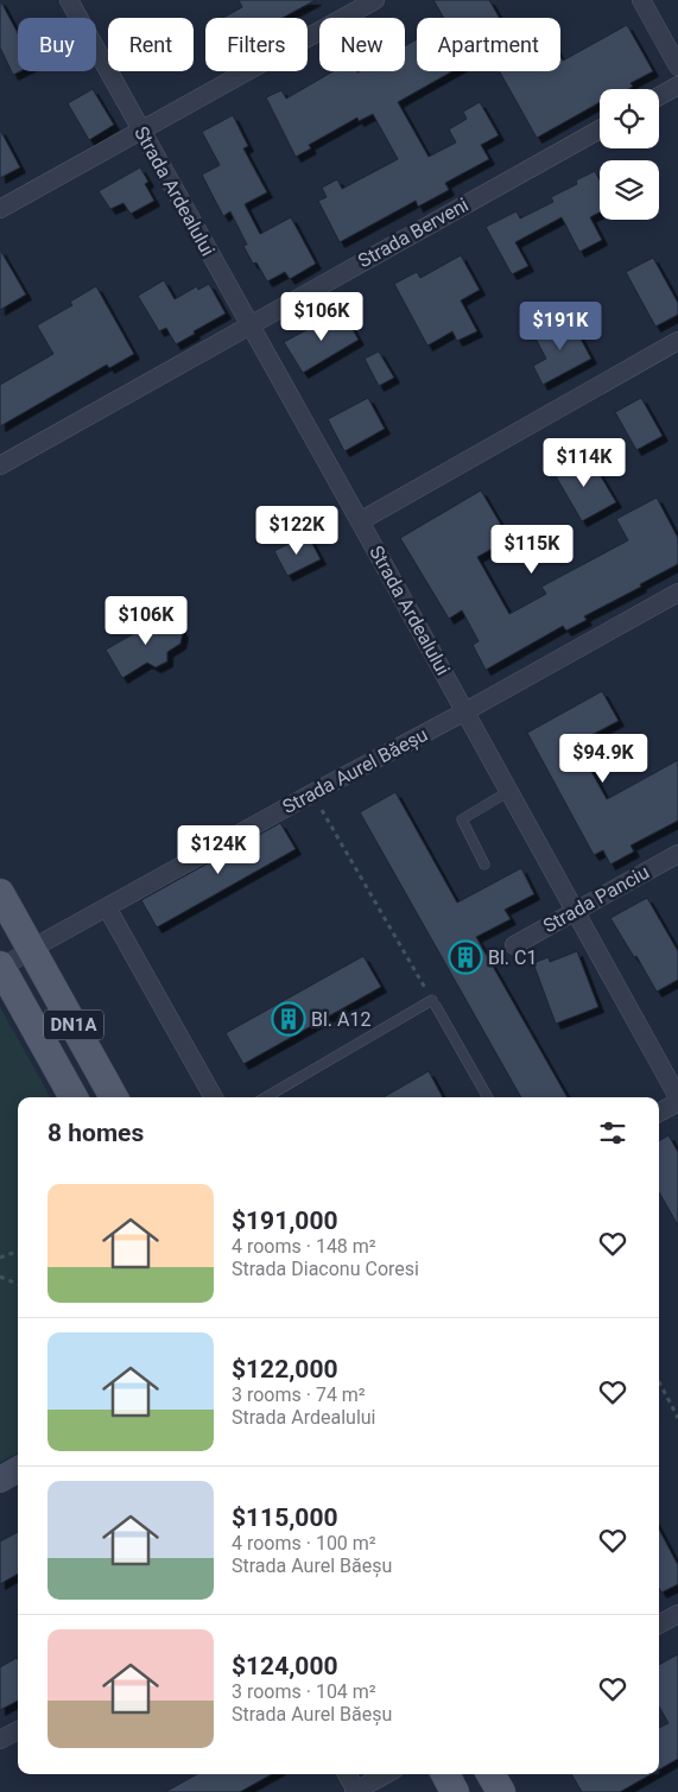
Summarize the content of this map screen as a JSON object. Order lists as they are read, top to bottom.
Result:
{
  "streets": {
    "main road": ["DN1A"],
    "street": [
      "Strada Ardealului",
      "Strada Berveni",
      "Strada Aurel Băeșu",
      "Strada Panciu"
    ]
  },
  "crossings": [
    ["Strada Ardealului", "Strada Berveni"],
    ["Strada Ardealului", "Strada Aurel Băeșu"],
    ["Strada Ardealului", "Strada Panciu"],
    ["Strada Aurel Băeșu", "DN1A"]
  ],
  "places": {
    "building": ["Bl. C1", "Bl. A12"]
  },
  "page": {
    "chip": [
      "Buy",
      "Rent",
      "Filters",
      "New",
      "Apartment"
    ],
    "price": [
      "$106K",
      "$191K",
      "$114K",
      "$122K",
      "$115K",
      "$106K",
      "$94.9K",
      "$124K"
    ],
    "heading": "8 homes",
    "list": [
      {
        "name": "$191,000",
        "note": "4 rooms · 148 m² · Strada Diaconu Coresi"
      },
      {
        "name": "$122,000",
        "note": "3 rooms · 74 m² · Strada Ardealului"
      },
      {
        "name": "$115,000",
        "note": "4 rooms · 100 m² · Strada Aurel Băeșu"
      },
      {
        "name": "$124,000",
        "note": "3 rooms · 104 m² · Strada Aurel Băeșu"
      }
    ]
  }
}
